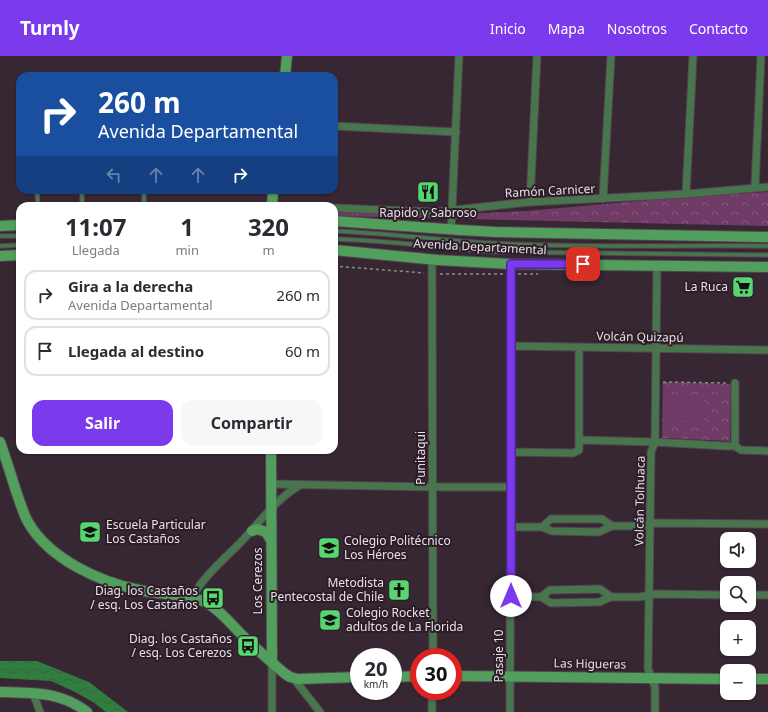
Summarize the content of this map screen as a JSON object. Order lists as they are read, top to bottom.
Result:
{
  "streets": {
    "street": [
      "Ramón Carnicer",
      "Avenida Departamental",
      "Volcán Quizapú",
      "Punitaqui",
      "Volcán Tolhuaca",
      "Los Cerezos",
      "Pasaje 10",
      "Las Higueras"
    ]
  },
  "crossings": [
    ["Avenida Departamental", "Punitaqui"],
    ["Avenida Departamental", "Volcán Tolhuaca"],
    ["Avenida Departamental", "Pasaje 10"],
    ["Volcán Quizapú", "Volcán Tolhuaca"],
    ["Volcán Quizapú", "Pasaje 10"],
    ["Volcán Tolhuaca", "Las Higueras"],
    ["Pasaje 10", "Las Higueras"]
  ],
  "places": {
    "restaurant": ["Rapido y Sabroso"],
    "supermarket": ["La Ruca"],
    "school or university": ["Escuela Particular Los Castaños", "Colegio Politécnico Los Héroes", "Colegio Rocket adultos de La Florida"],
    "church": ["Metodista Pentecostal de Chile"],
    "bus stop": ["Diag. los Castaños / esq. Los Castaños", "Diag. los Castaños / esq. Los Cerezos"]
  },
  "page": {
    "header": "Turnly",
    "nav": [
      "Inicio",
      "Mapa",
      "Nosotros",
      "Contacto"
    ],
    "turn": ["260 m", "Avenida Departamental"],
    "eta": [
      "11:07",
      "Llegada",
      "1",
      "min",
      "320",
      "m"
    ],
    "list": [
      {
        "name": "Gira a la derecha",
        "note": "Avenida Departamental",
        "value": "260 m"
      },
      {
        "name": "Llegada al destino",
        "value": "60 m"
      }
    ],
    "buttons": ["Salir", "Compartir"],
    "map_buttons": ["+", "−"],
    "speed": "20 km/h",
    "limit": "30"
  }
}
